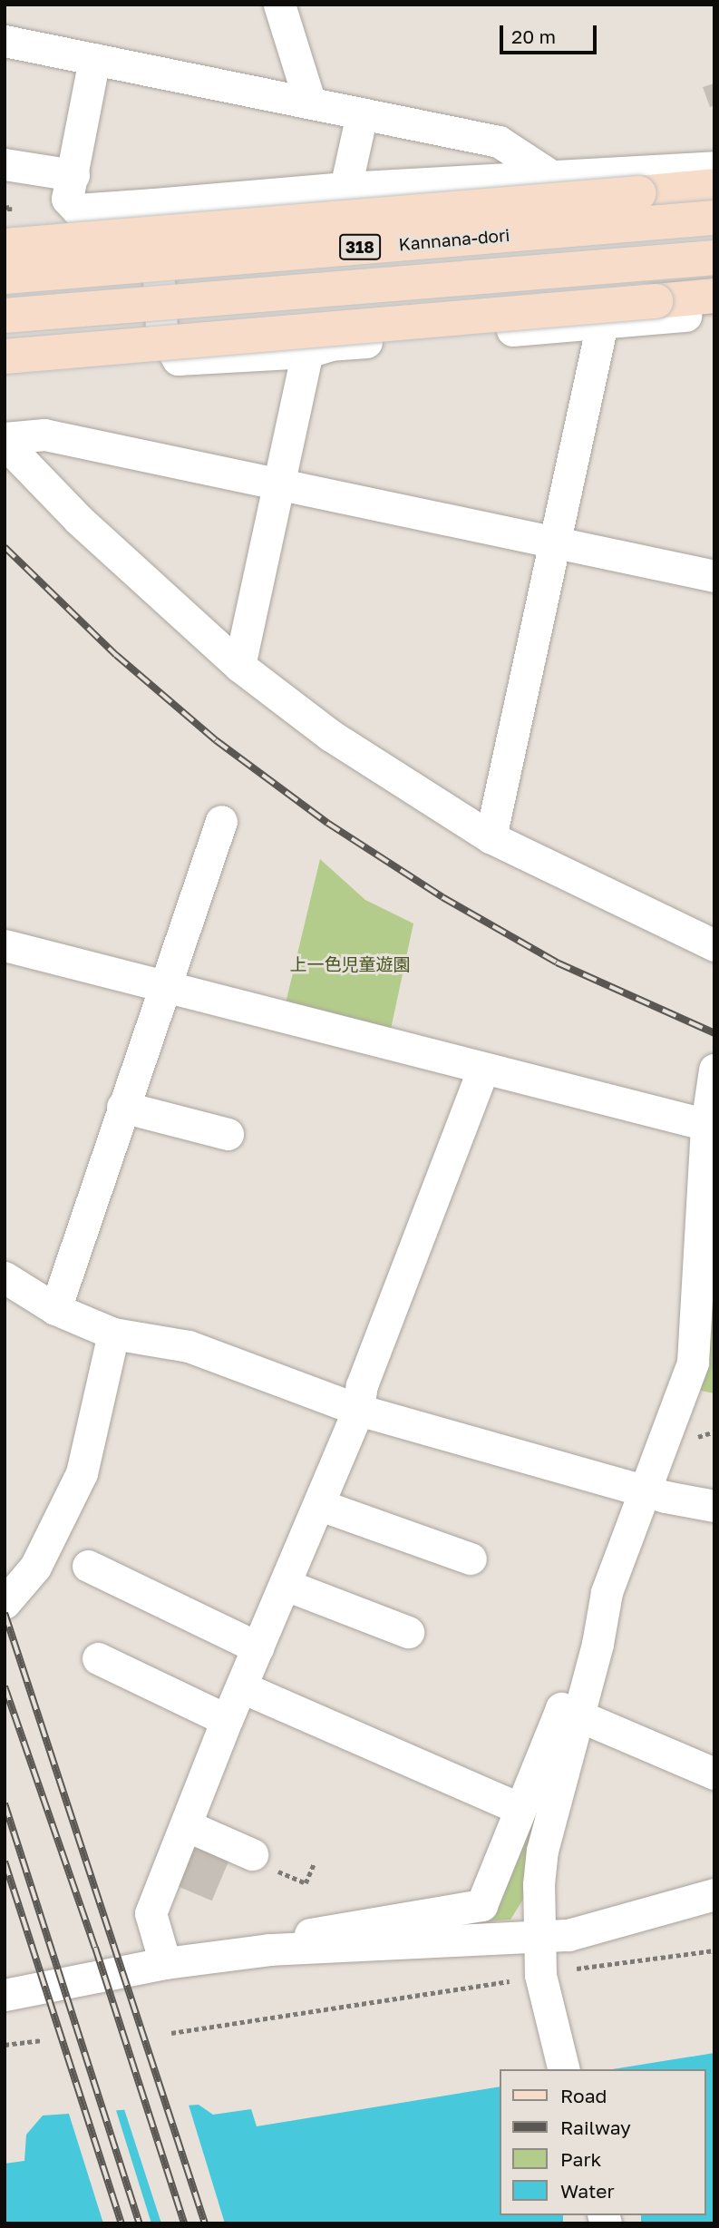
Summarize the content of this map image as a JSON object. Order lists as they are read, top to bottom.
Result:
{
  "streets": {
    "main road": ["Kannana-dori", "318"]
  },
  "parks": ["上一色児童遊園"],
  "legend": [
    "Road",
    "Railway",
    "Park",
    "Water"
  ],
  "scale_bar": "20 m"
}
